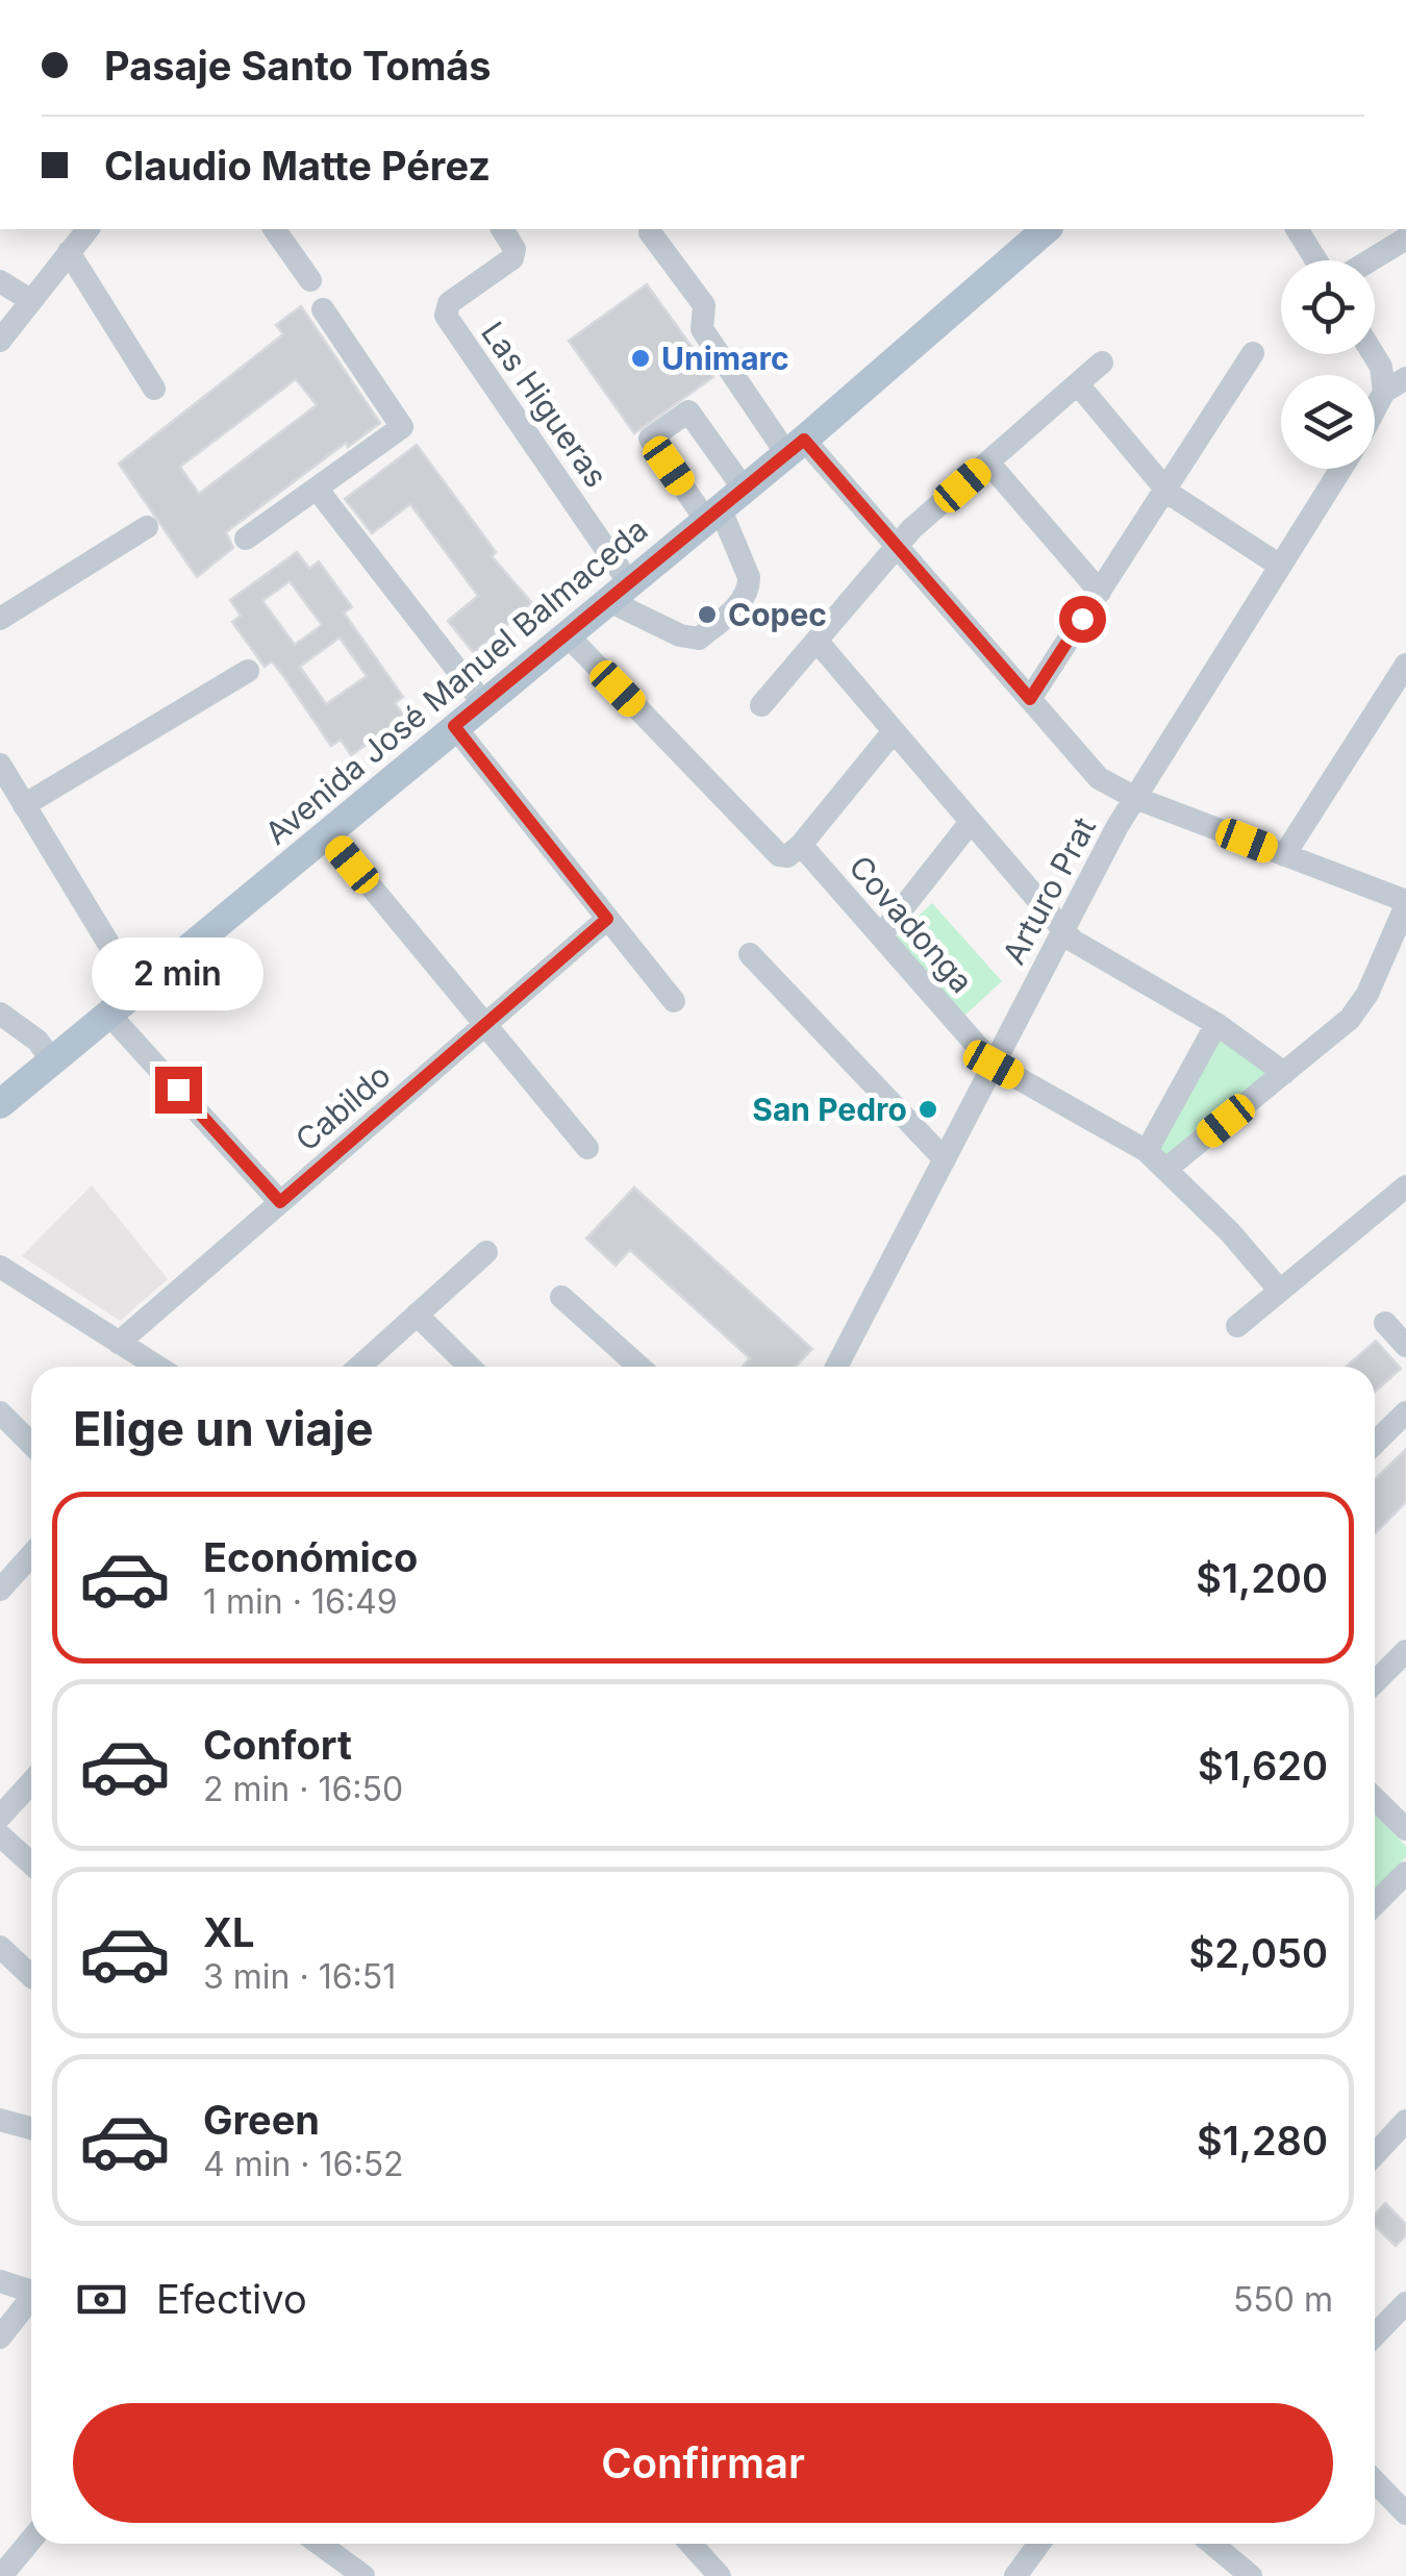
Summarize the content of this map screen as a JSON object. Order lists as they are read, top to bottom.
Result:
{
  "streets": {
    "main road": ["Avenida José Manuel Balmaceda"],
    "street": [
      "Las Higueras",
      "Arturo Prat",
      "Covadonga",
      "Cabildo"
    ]
  },
  "crossings": [
    ["Las Higueras", "Avenida José Manuel Balmaceda"],
    ["Arturo Prat", "Covadonga"]
  ],
  "places": ["Unimarc", "Copec", "San Pedro"],
  "page": {
    "banner": ["Pasaje Santo Tomás", "Claudio Matte Pérez"],
    "bubble": "2 min",
    "heading": "Elige un viaje",
    "list": [
      {
        "name": "Económico",
        "note": "1 min · 16:49",
        "value": "$1,200"
      },
      {
        "name": "Confort",
        "note": "2 min · 16:50",
        "value": "$1,620"
      },
      {
        "name": "XL",
        "note": "3 min · 16:51",
        "value": "$2,050"
      },
      {
        "name": "Green",
        "note": "4 min · 16:52",
        "value": "$1,280"
      }
    ],
    "pay": ["Efectivo", "550 m"],
    "buttons": "Confirmar"
  }
}
